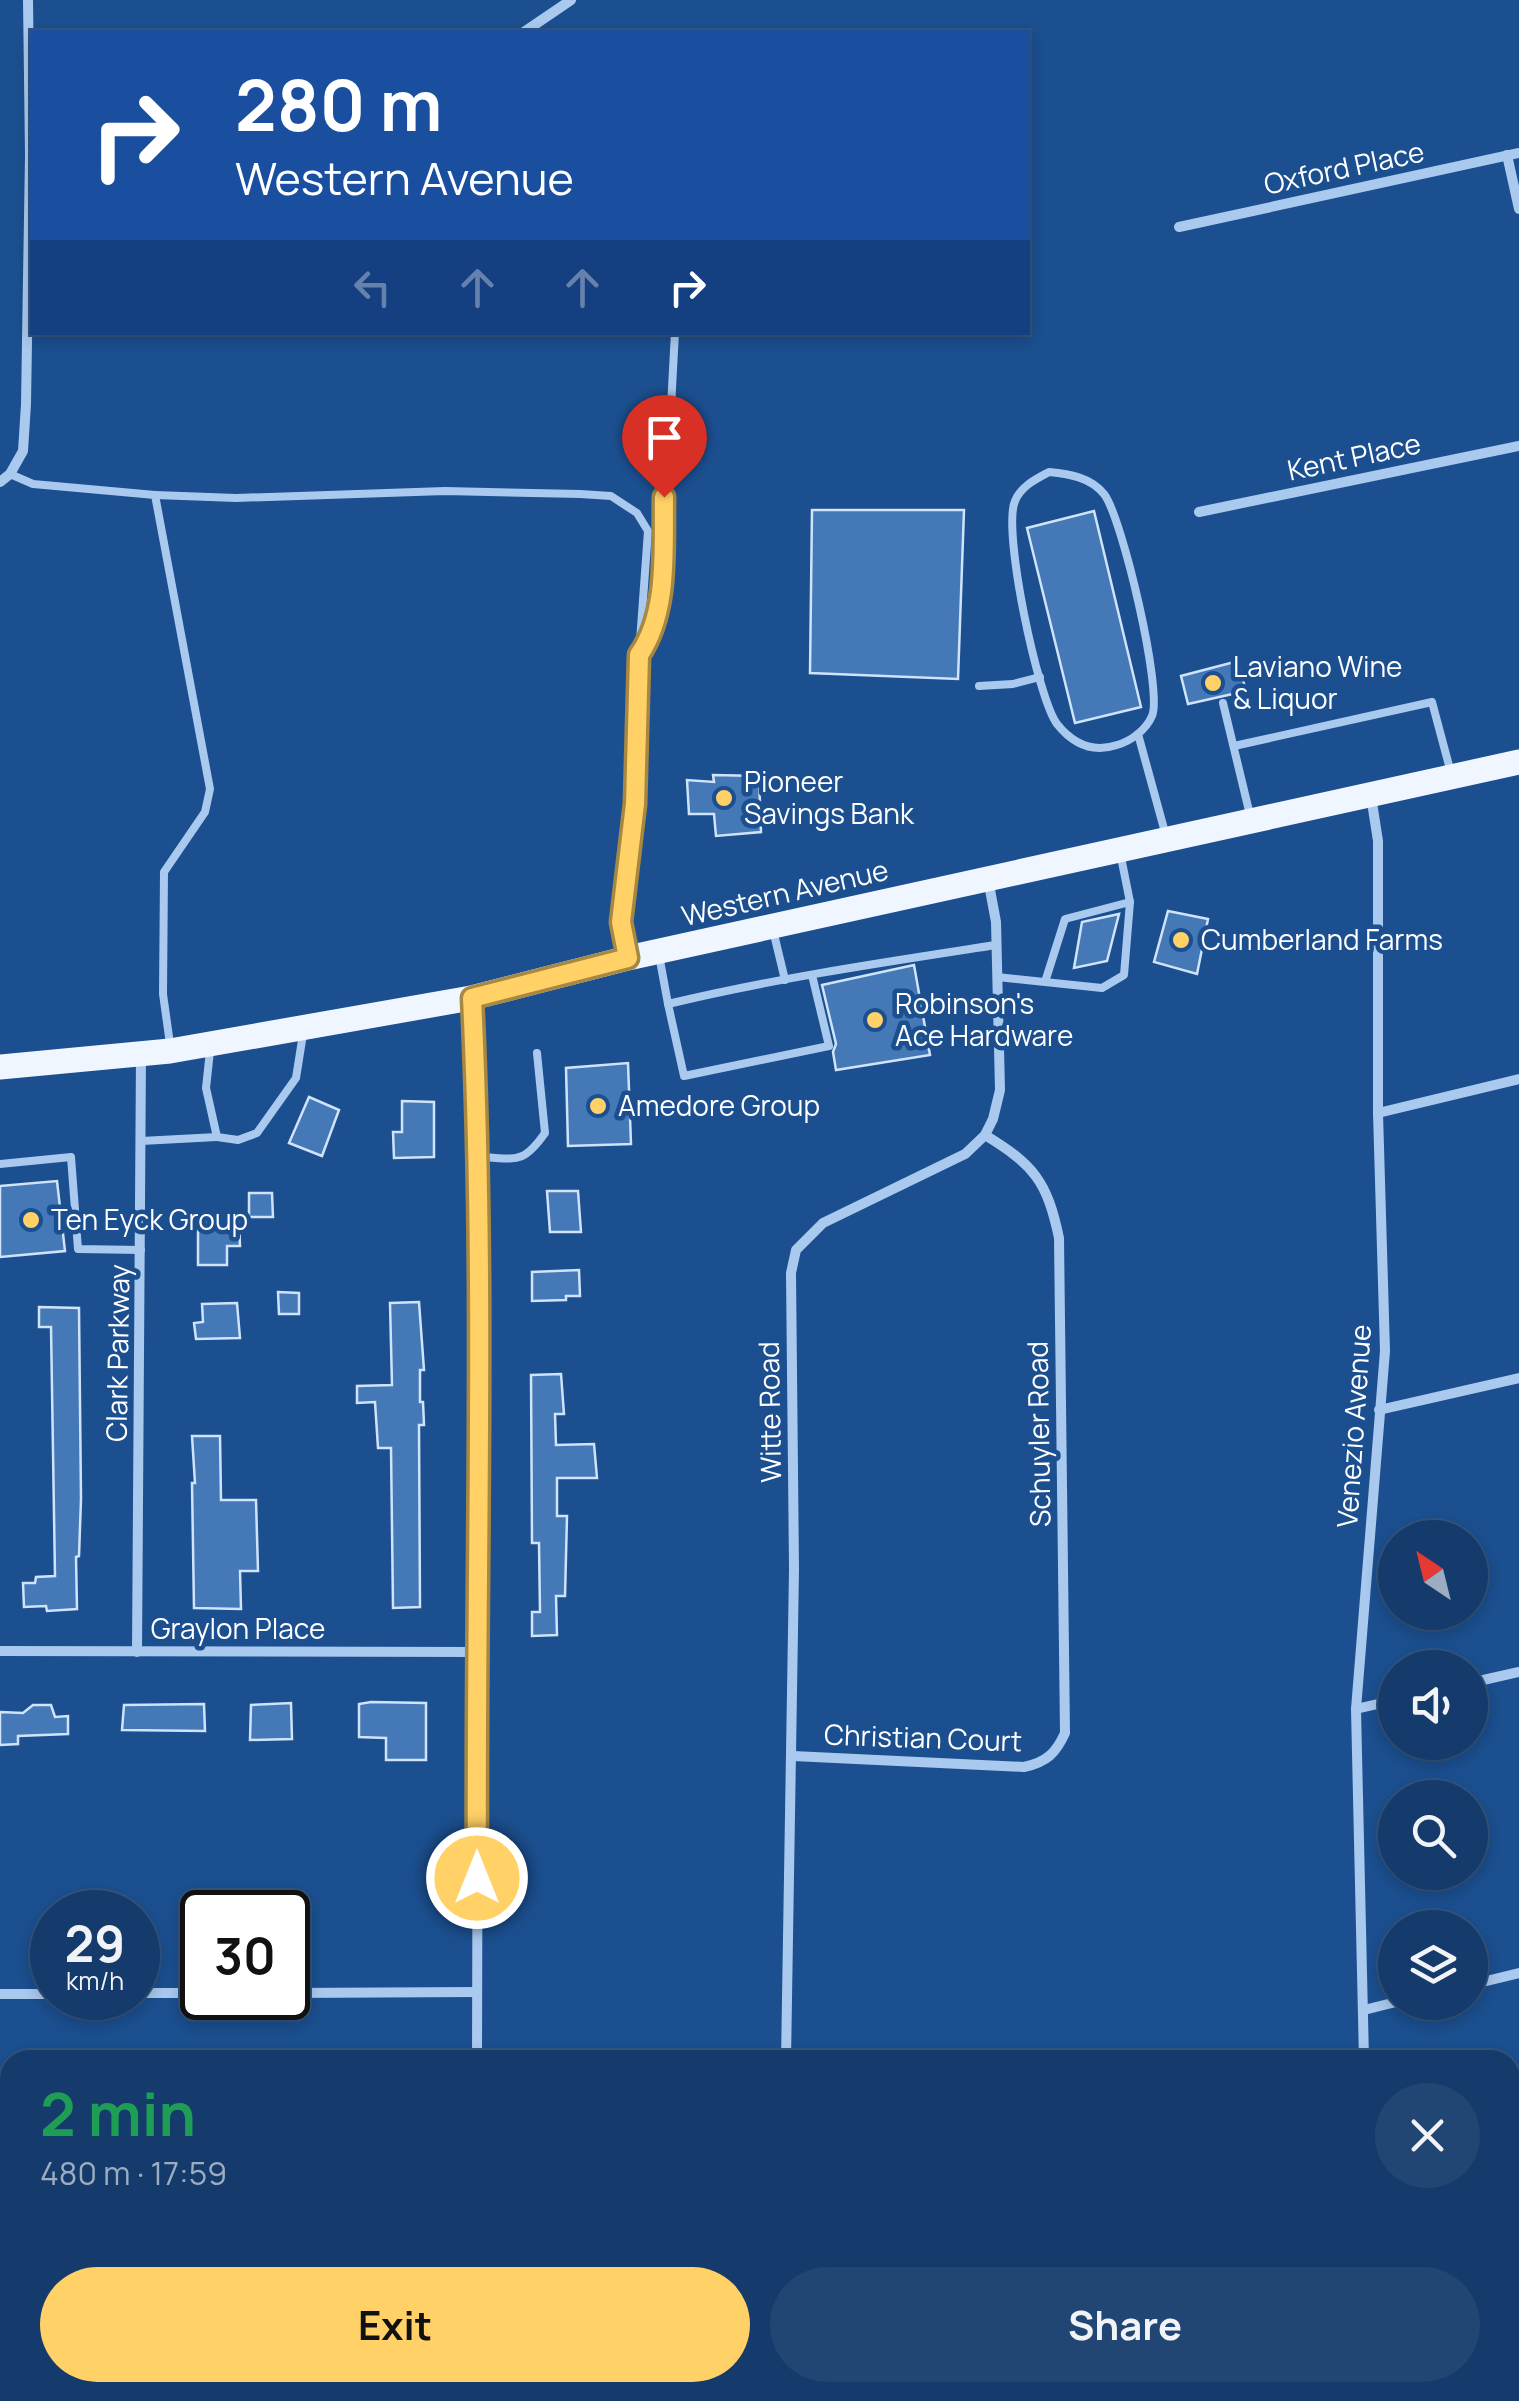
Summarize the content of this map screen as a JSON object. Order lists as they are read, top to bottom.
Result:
{
  "streets": {
    "main road": ["Western Avenue"],
    "street": [
      "Oxford Place",
      "Kent Place",
      "Clark Parkway",
      "Witte Road",
      "Venezio Avenue",
      "Schuyler Road",
      "Graylon Place",
      "Christian Court"
    ]
  },
  "crossings": [
    ["Western Avenue", "Clark Parkway"],
    ["Western Avenue", "Venezio Avenue"],
    ["Clark Parkway", "Graylon Place"],
    ["Witte Road", "Schuyler Road"],
    ["Witte Road", "Christian Court"],
    ["Schuyler Road", "Christian Court"]
  ],
  "places": [
    "Laviano Wine & Liquor",
    "Pioneer Savings Bank",
    "Cumberland Farms",
    "Robinson's Ace Hardware",
    "Amedore Group",
    "Ten Eyck Group"
  ],
  "north": "top left",
  "page": {
    "turn": ["280 m", "Western Avenue"],
    "speed": "29 km/h",
    "limit": "30",
    "heading": ["2 min", "480 m · 17:59"],
    "buttons": ["Exit", "Share"]
  }
}
